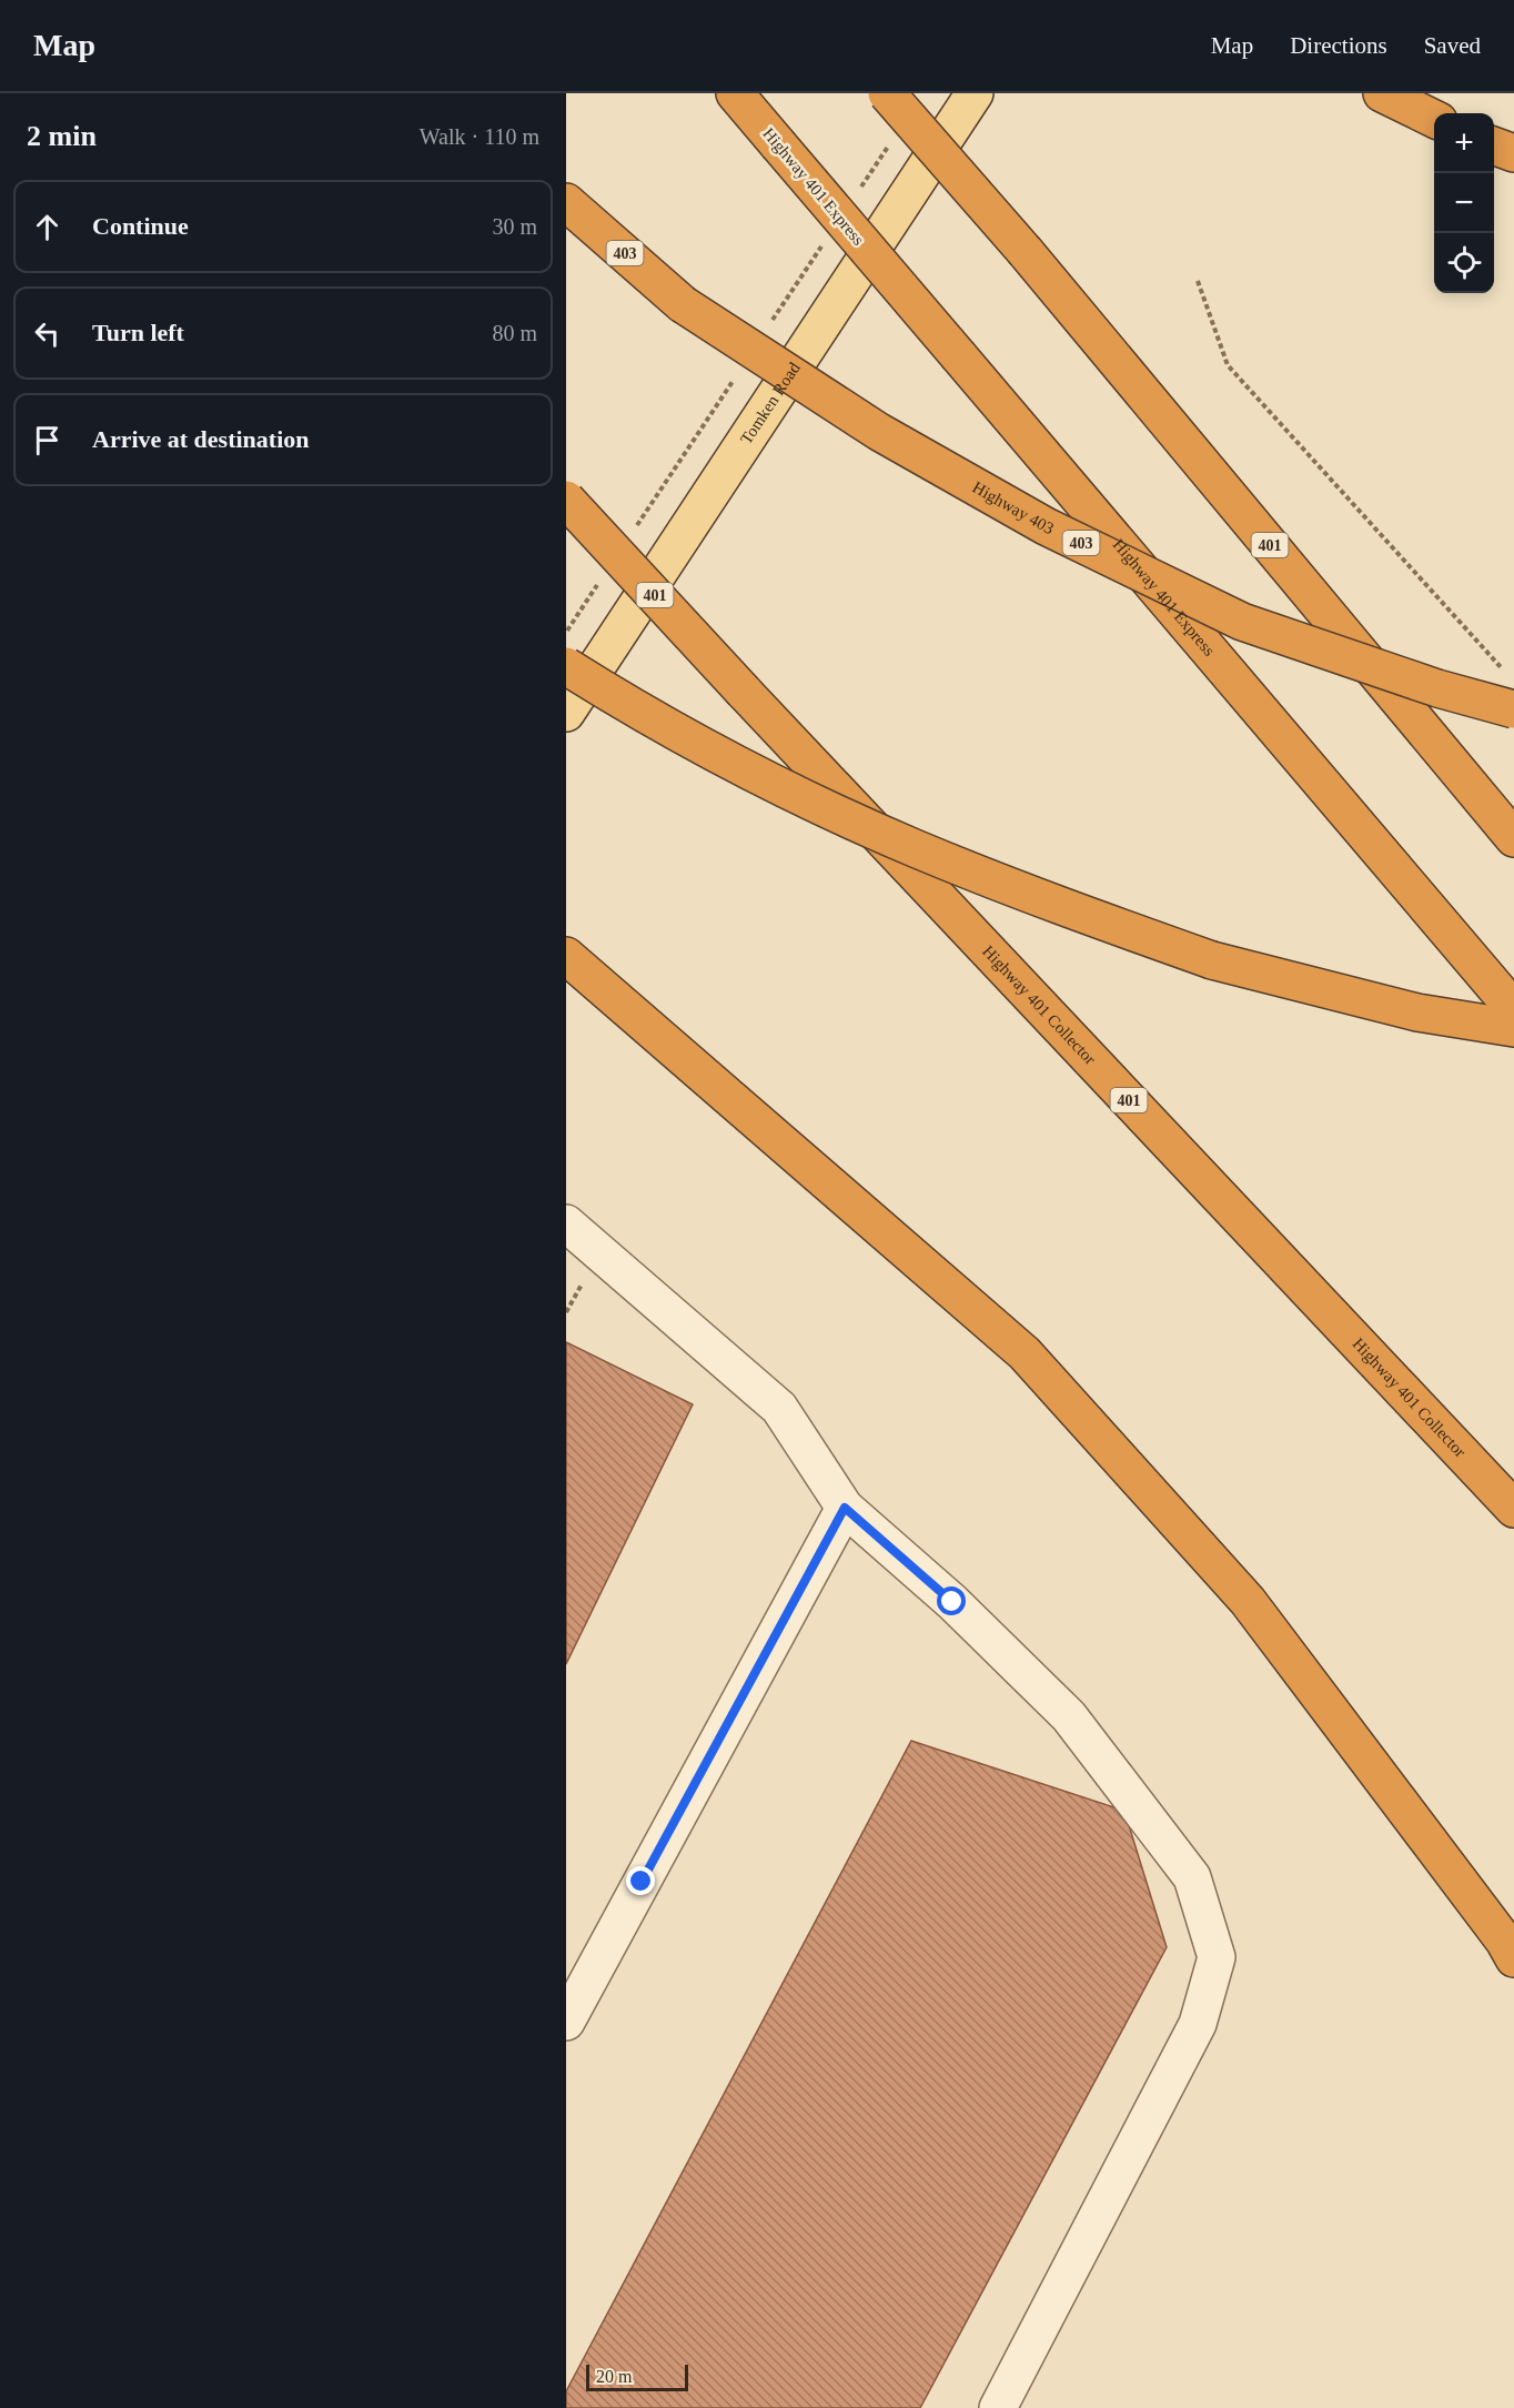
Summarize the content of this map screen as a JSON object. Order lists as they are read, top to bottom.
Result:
{
  "streets": {
    "highway": [
      "Highway 401 Express",
      "403",
      "Highway 403",
      "401",
      "Highway 401 Collector"
    ],
    "main road": ["Tomken Road"]
  },
  "scale_bar": "20 m",
  "page": {
    "header": "Map",
    "nav": ["Map", "Directions", "Saved"],
    "heading": ["2 min", "Walk · 110 m"],
    "map_buttons": ["+", "−"],
    "list": [
      ["Continue", "30 m"],
      ["Turn left", "80 m"],
      "Arrive at destination"
    ],
    "scale": "20 m"
  }
}
